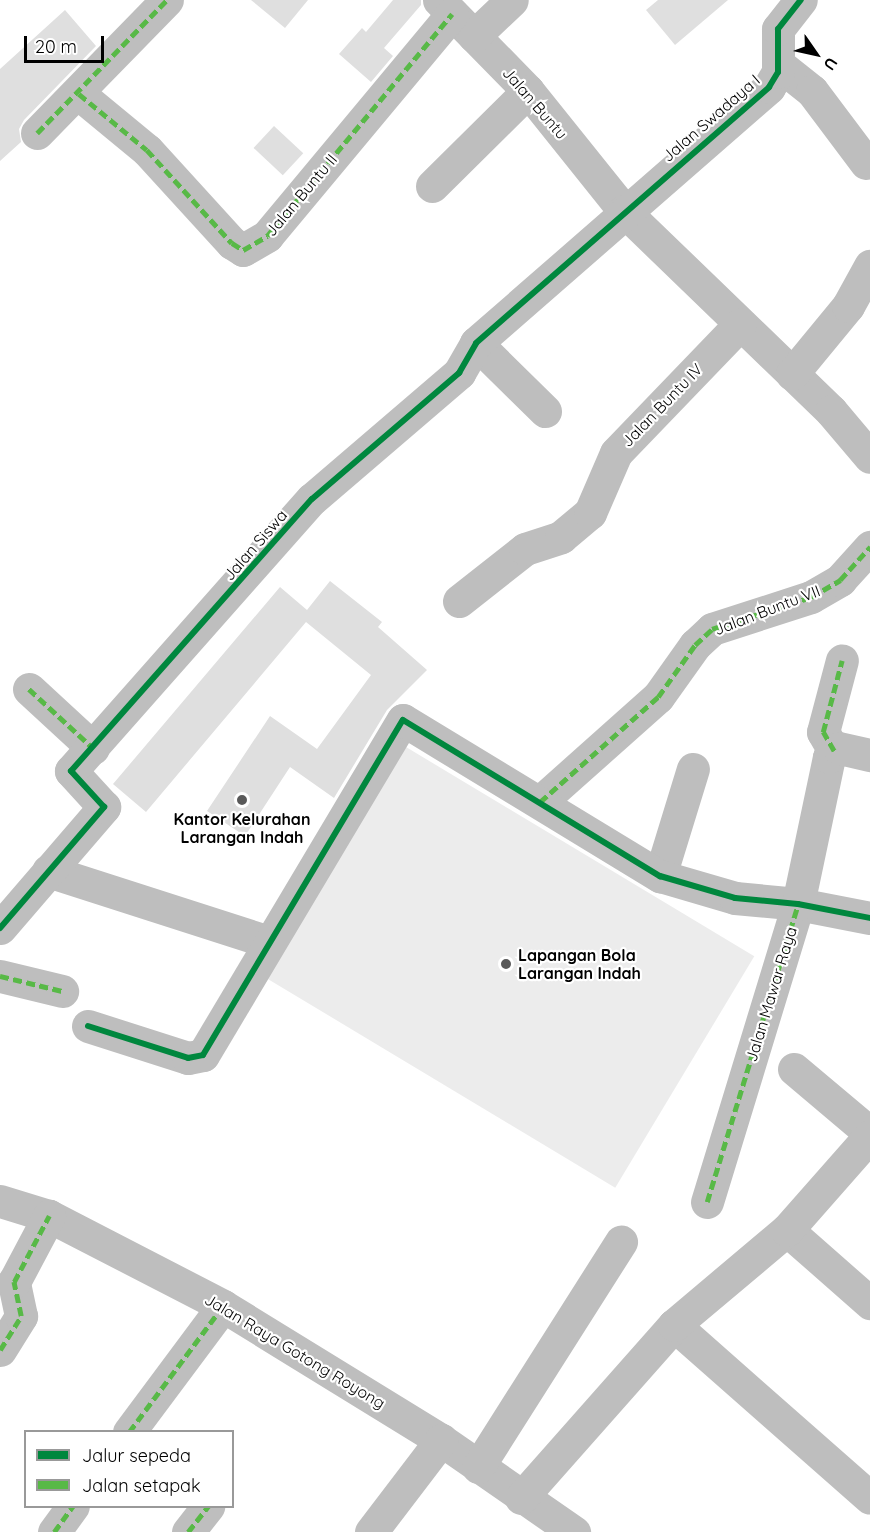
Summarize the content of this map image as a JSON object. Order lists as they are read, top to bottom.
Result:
{
  "streets": {
    "street": [
      "Jalan Buntu",
      "Jalan Swadaya I",
      "Jalan Buntu II",
      "Jalan Buntu IV",
      "Jalan Siswa",
      "Jalan Buntu VII",
      "Jalan Mawar Raya",
      "Jalan Raya Gotong Royong"
    ]
  },
  "crossings": [
    ["Jalan Buntu", "Jalan Swadaya I"],
    ["Jalan Buntu", "Jalan Buntu II"],
    ["Jalan Buntu", "Jalan Buntu IV"],
    ["Jalan Buntu", "Jalan Siswa"],
    ["Jalan Swadaya I", "Jalan Siswa"]
  ],
  "places": ["Kantor Kelurahan Larangan Indah", "Lapangan Bola Larangan Indah"],
  "legend": ["Jalur sepeda", "Jalan setapak"],
  "scale_bar": "20 m",
  "north": "bottom right"
}
